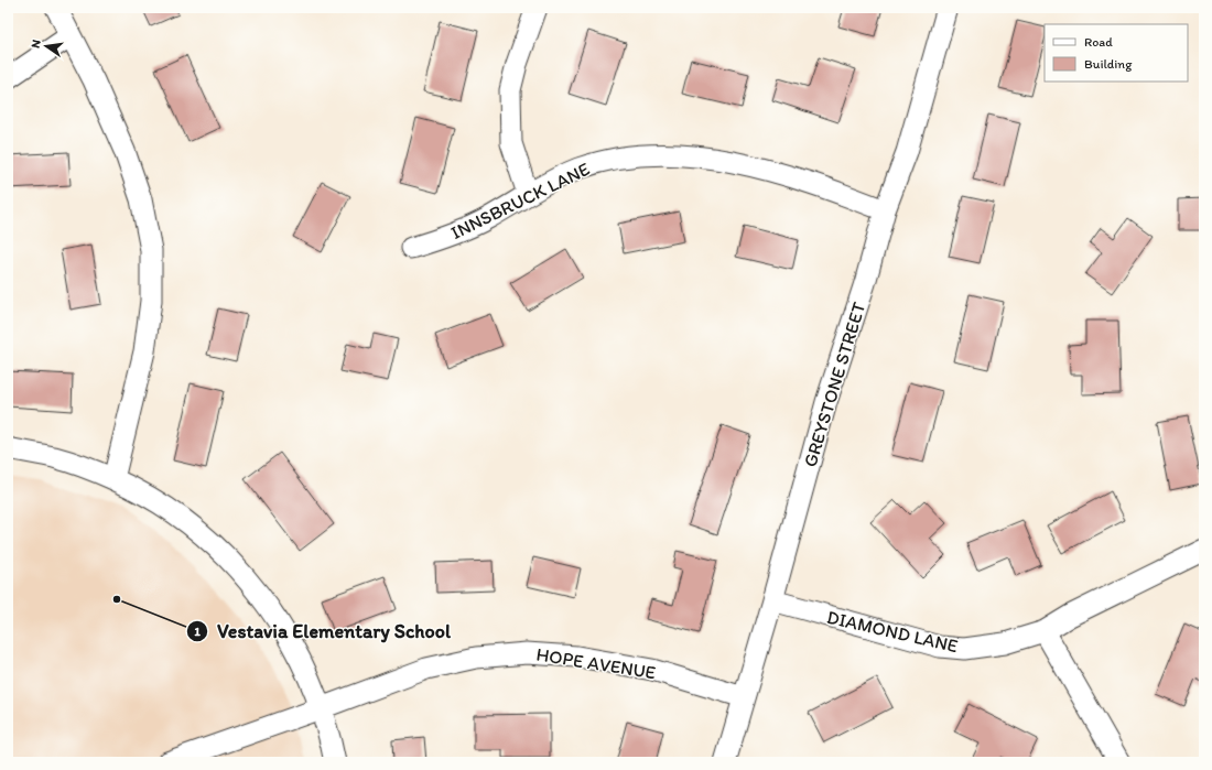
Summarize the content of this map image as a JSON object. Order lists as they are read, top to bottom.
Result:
{
  "streets": {
    "street": [
      "INNSBRUCK LANE",
      "GREYSTONE STREET",
      "DIAMOND LANE",
      "HOPE AVENUE"
    ]
  },
  "crossings": [
    ["INNSBRUCK LANE", "GREYSTONE STREET"],
    ["GREYSTONE STREET", "DIAMOND LANE"],
    ["GREYSTONE STREET", "HOPE AVENUE"]
  ],
  "places": ["Vestavia Elementary School"],
  "legend": ["Road", "Building"],
  "north": "left"
}
